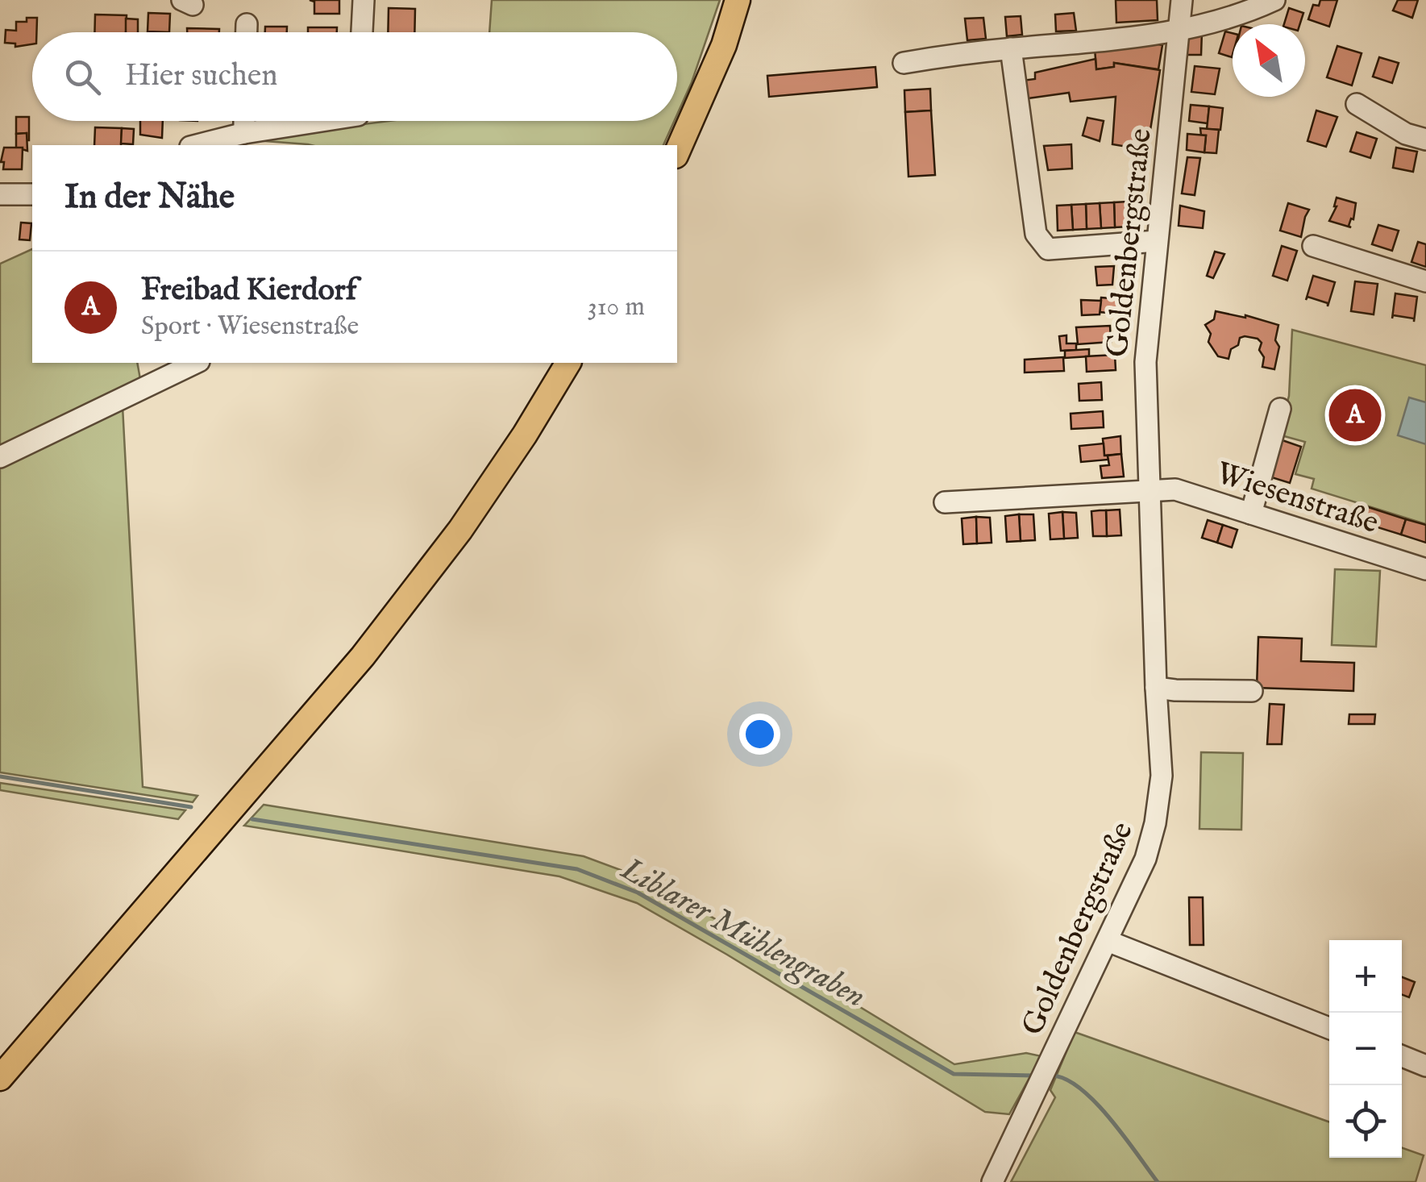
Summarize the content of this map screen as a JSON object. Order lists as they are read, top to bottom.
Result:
{
  "streets": {
    "street": ["Goldenbergstraße", "Wiesenstraße"]
  },
  "crossings": [
    ["Goldenbergstraße", "Wiesenstraße"]
  ],
  "water": ["Liblarer Mühlengraben"],
  "north": "top left",
  "page": {
    "search": "Hier suchen",
    "heading": "In der Nähe",
    "list": [
      {
        "mark": "A",
        "name": "Freibad Kierdorf",
        "note": "Sport · Wiesenstraße",
        "value": "310 m"
      }
    ],
    "pins": "A",
    "map_buttons": ["+", "−"]
  }
}
